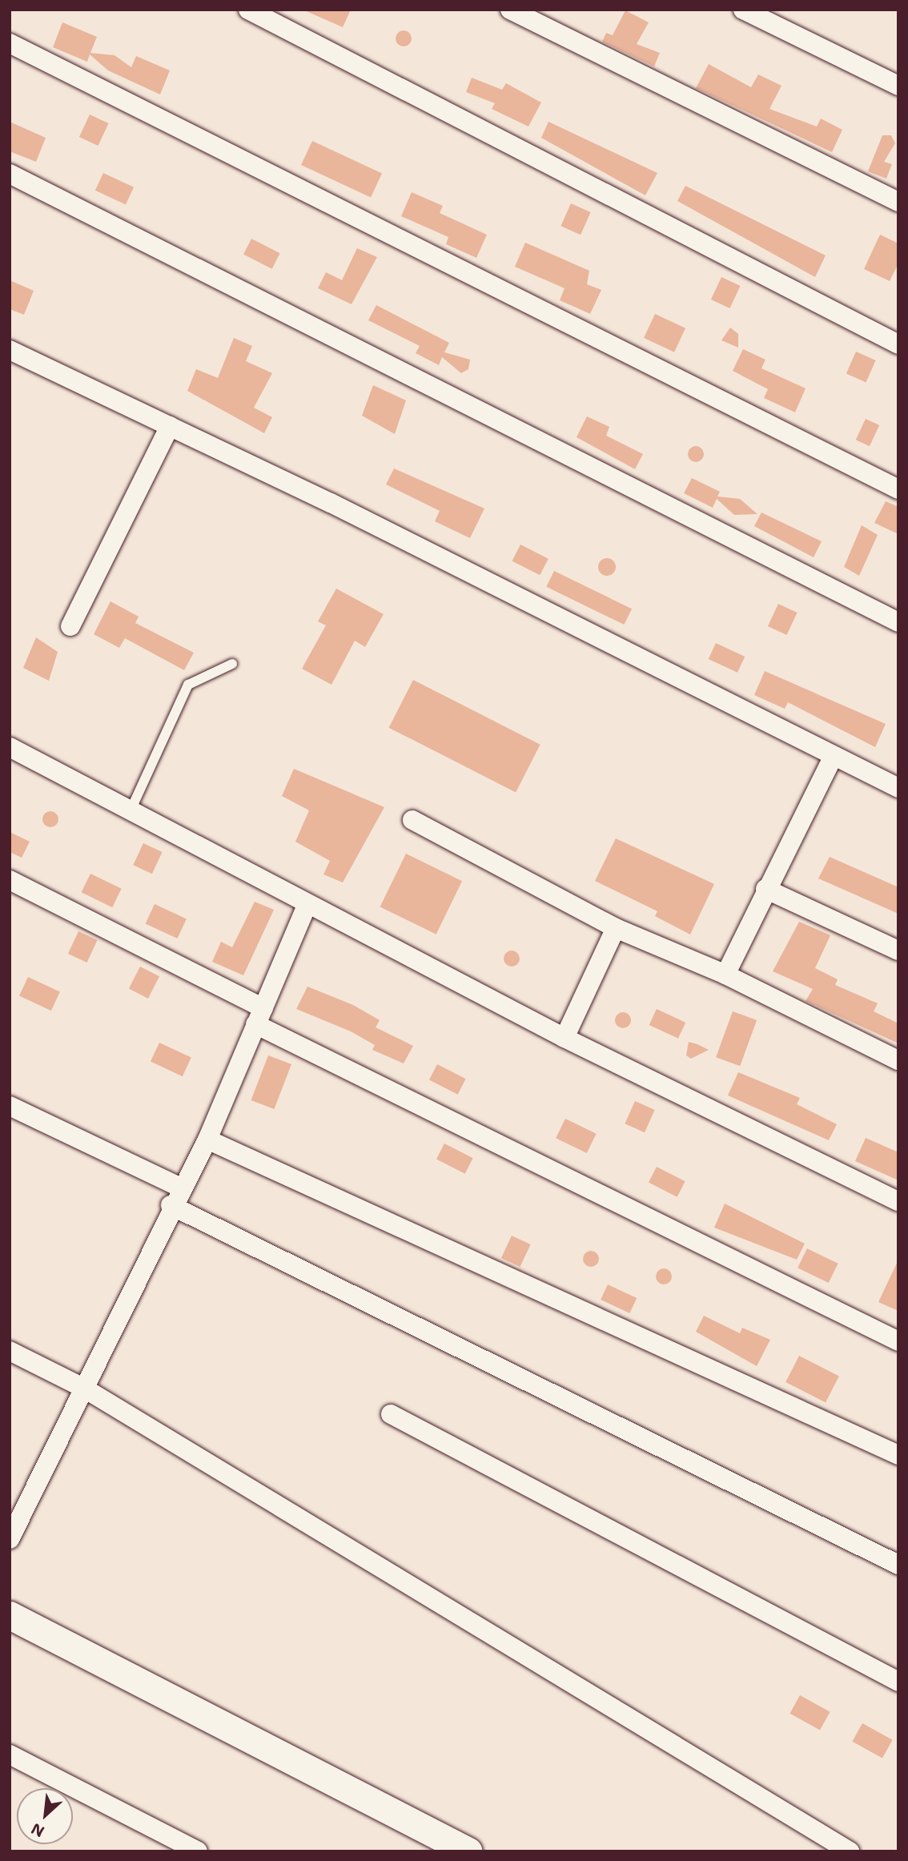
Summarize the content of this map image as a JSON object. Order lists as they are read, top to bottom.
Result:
{
  "north": "bottom left"
}
